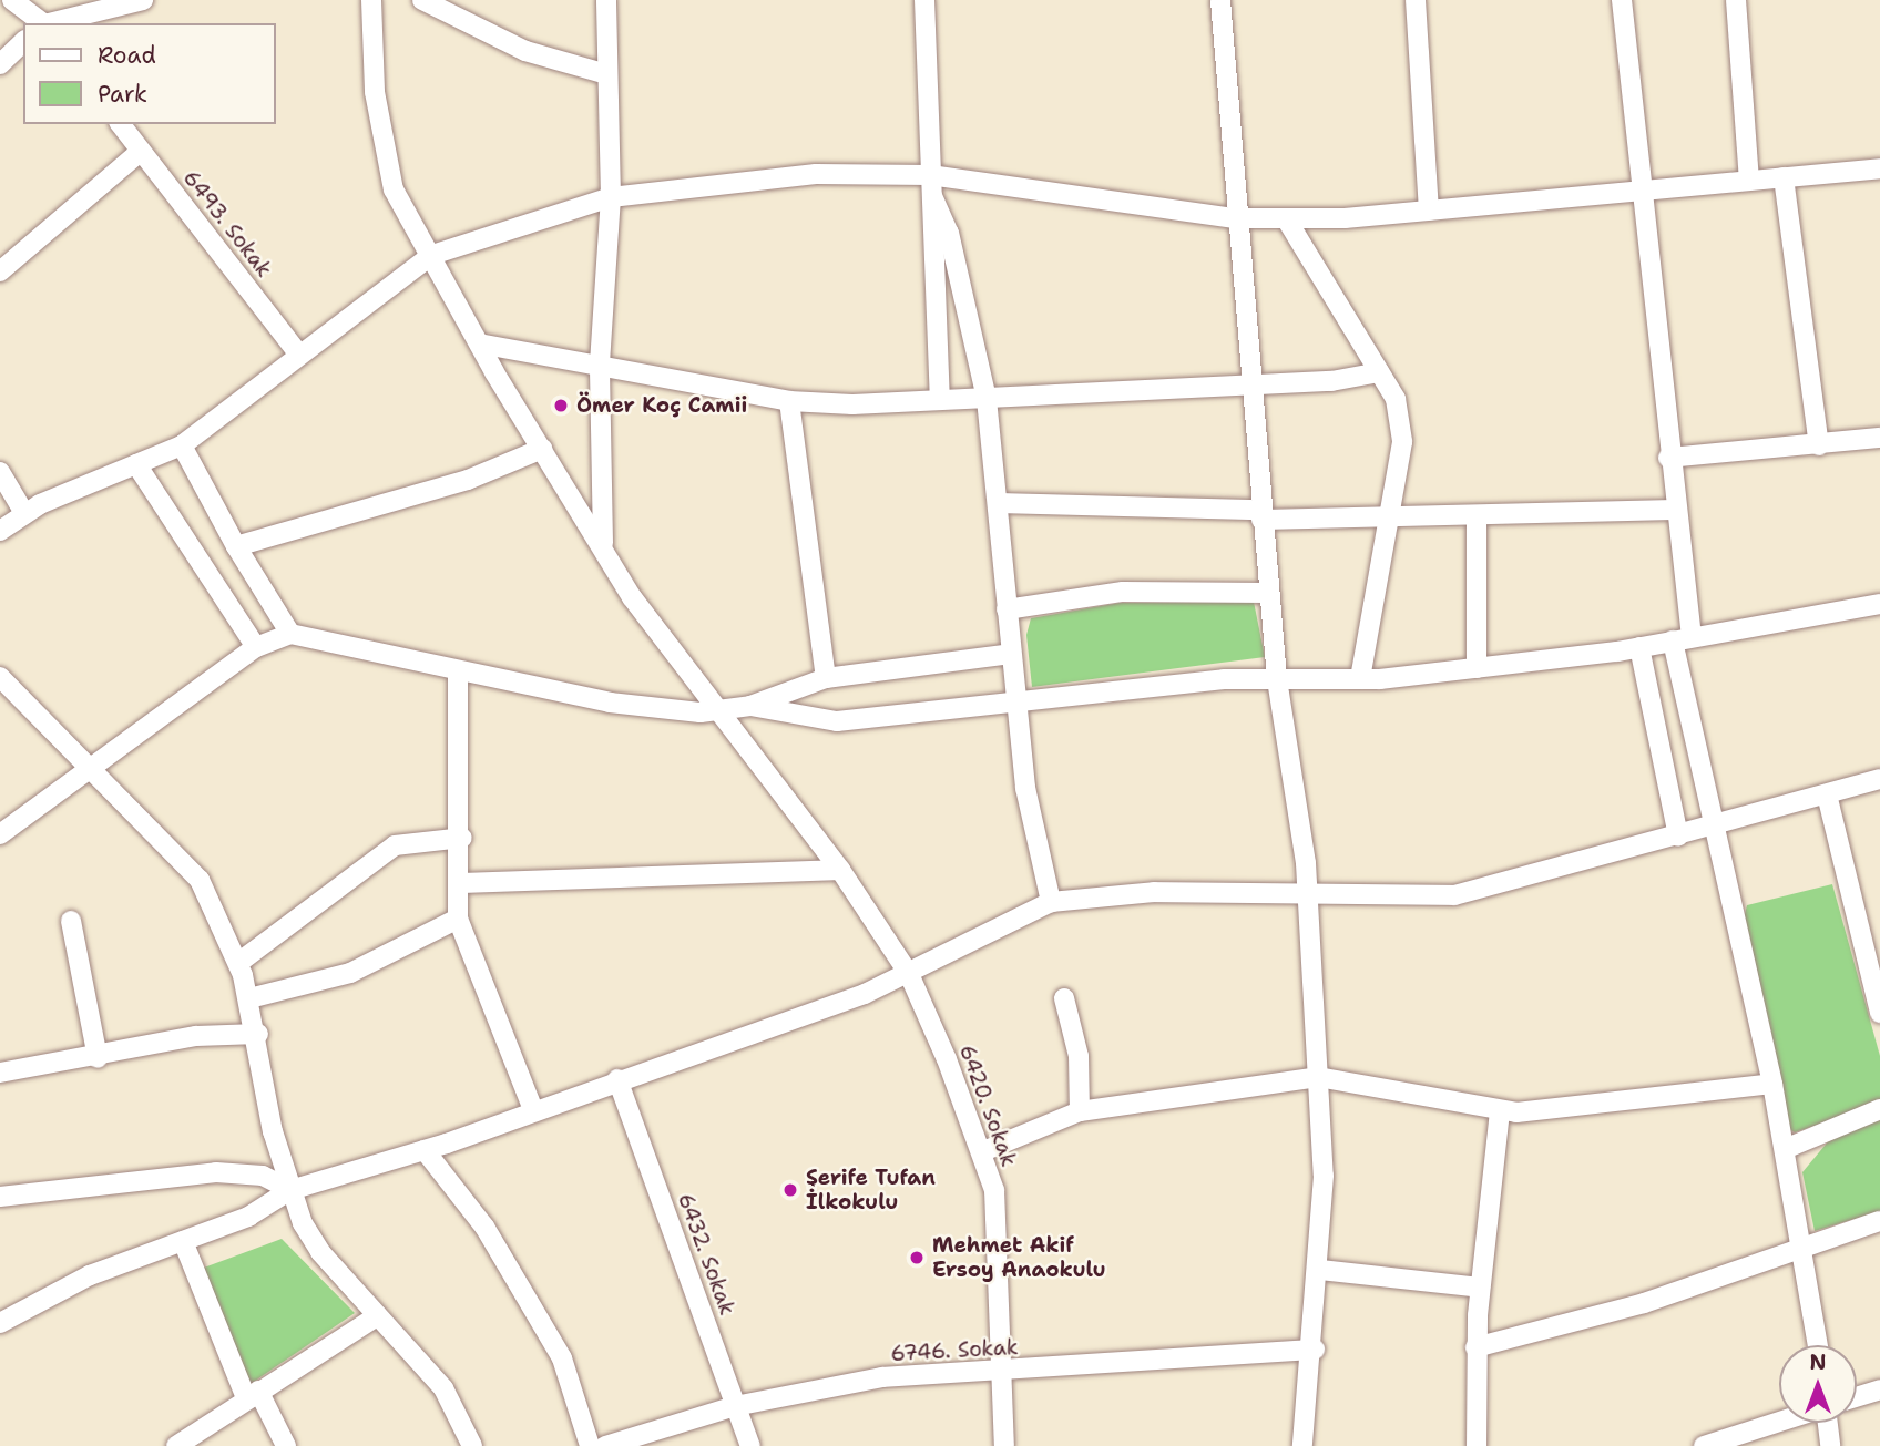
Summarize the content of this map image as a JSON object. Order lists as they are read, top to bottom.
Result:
{
  "streets": {
    "street": [
      "6493. Sokak",
      "6420. Sokak",
      "6432. Sokak",
      "6746. Sokak"
    ]
  },
  "crossings": [
    ["6420. Sokak", "6746. Sokak"],
    ["6432. Sokak", "6746. Sokak"]
  ],
  "places": ["Ömer Koç Camii", "Şerife Tufan İlkokulu", "Mehmet Akif Ersoy Anaokulu"],
  "legend": ["Road", "Park"],
  "north": "top"
}
